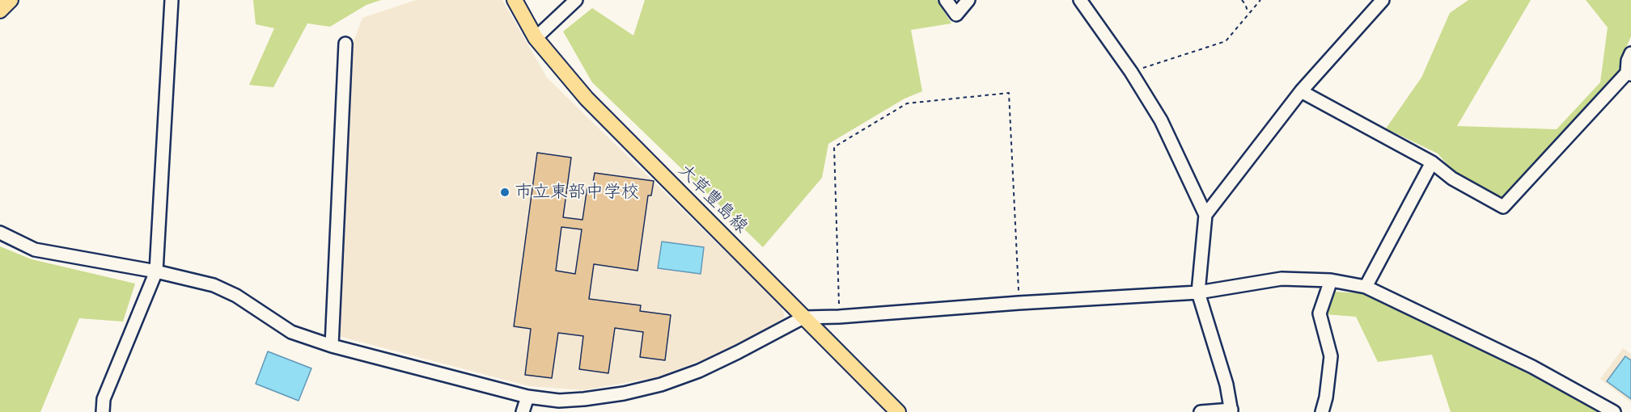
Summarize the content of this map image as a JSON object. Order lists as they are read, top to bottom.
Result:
{
  "streets": {
    "main road": ["大草豊島線"]
  },
  "places": ["市立東部中学校"]
}
